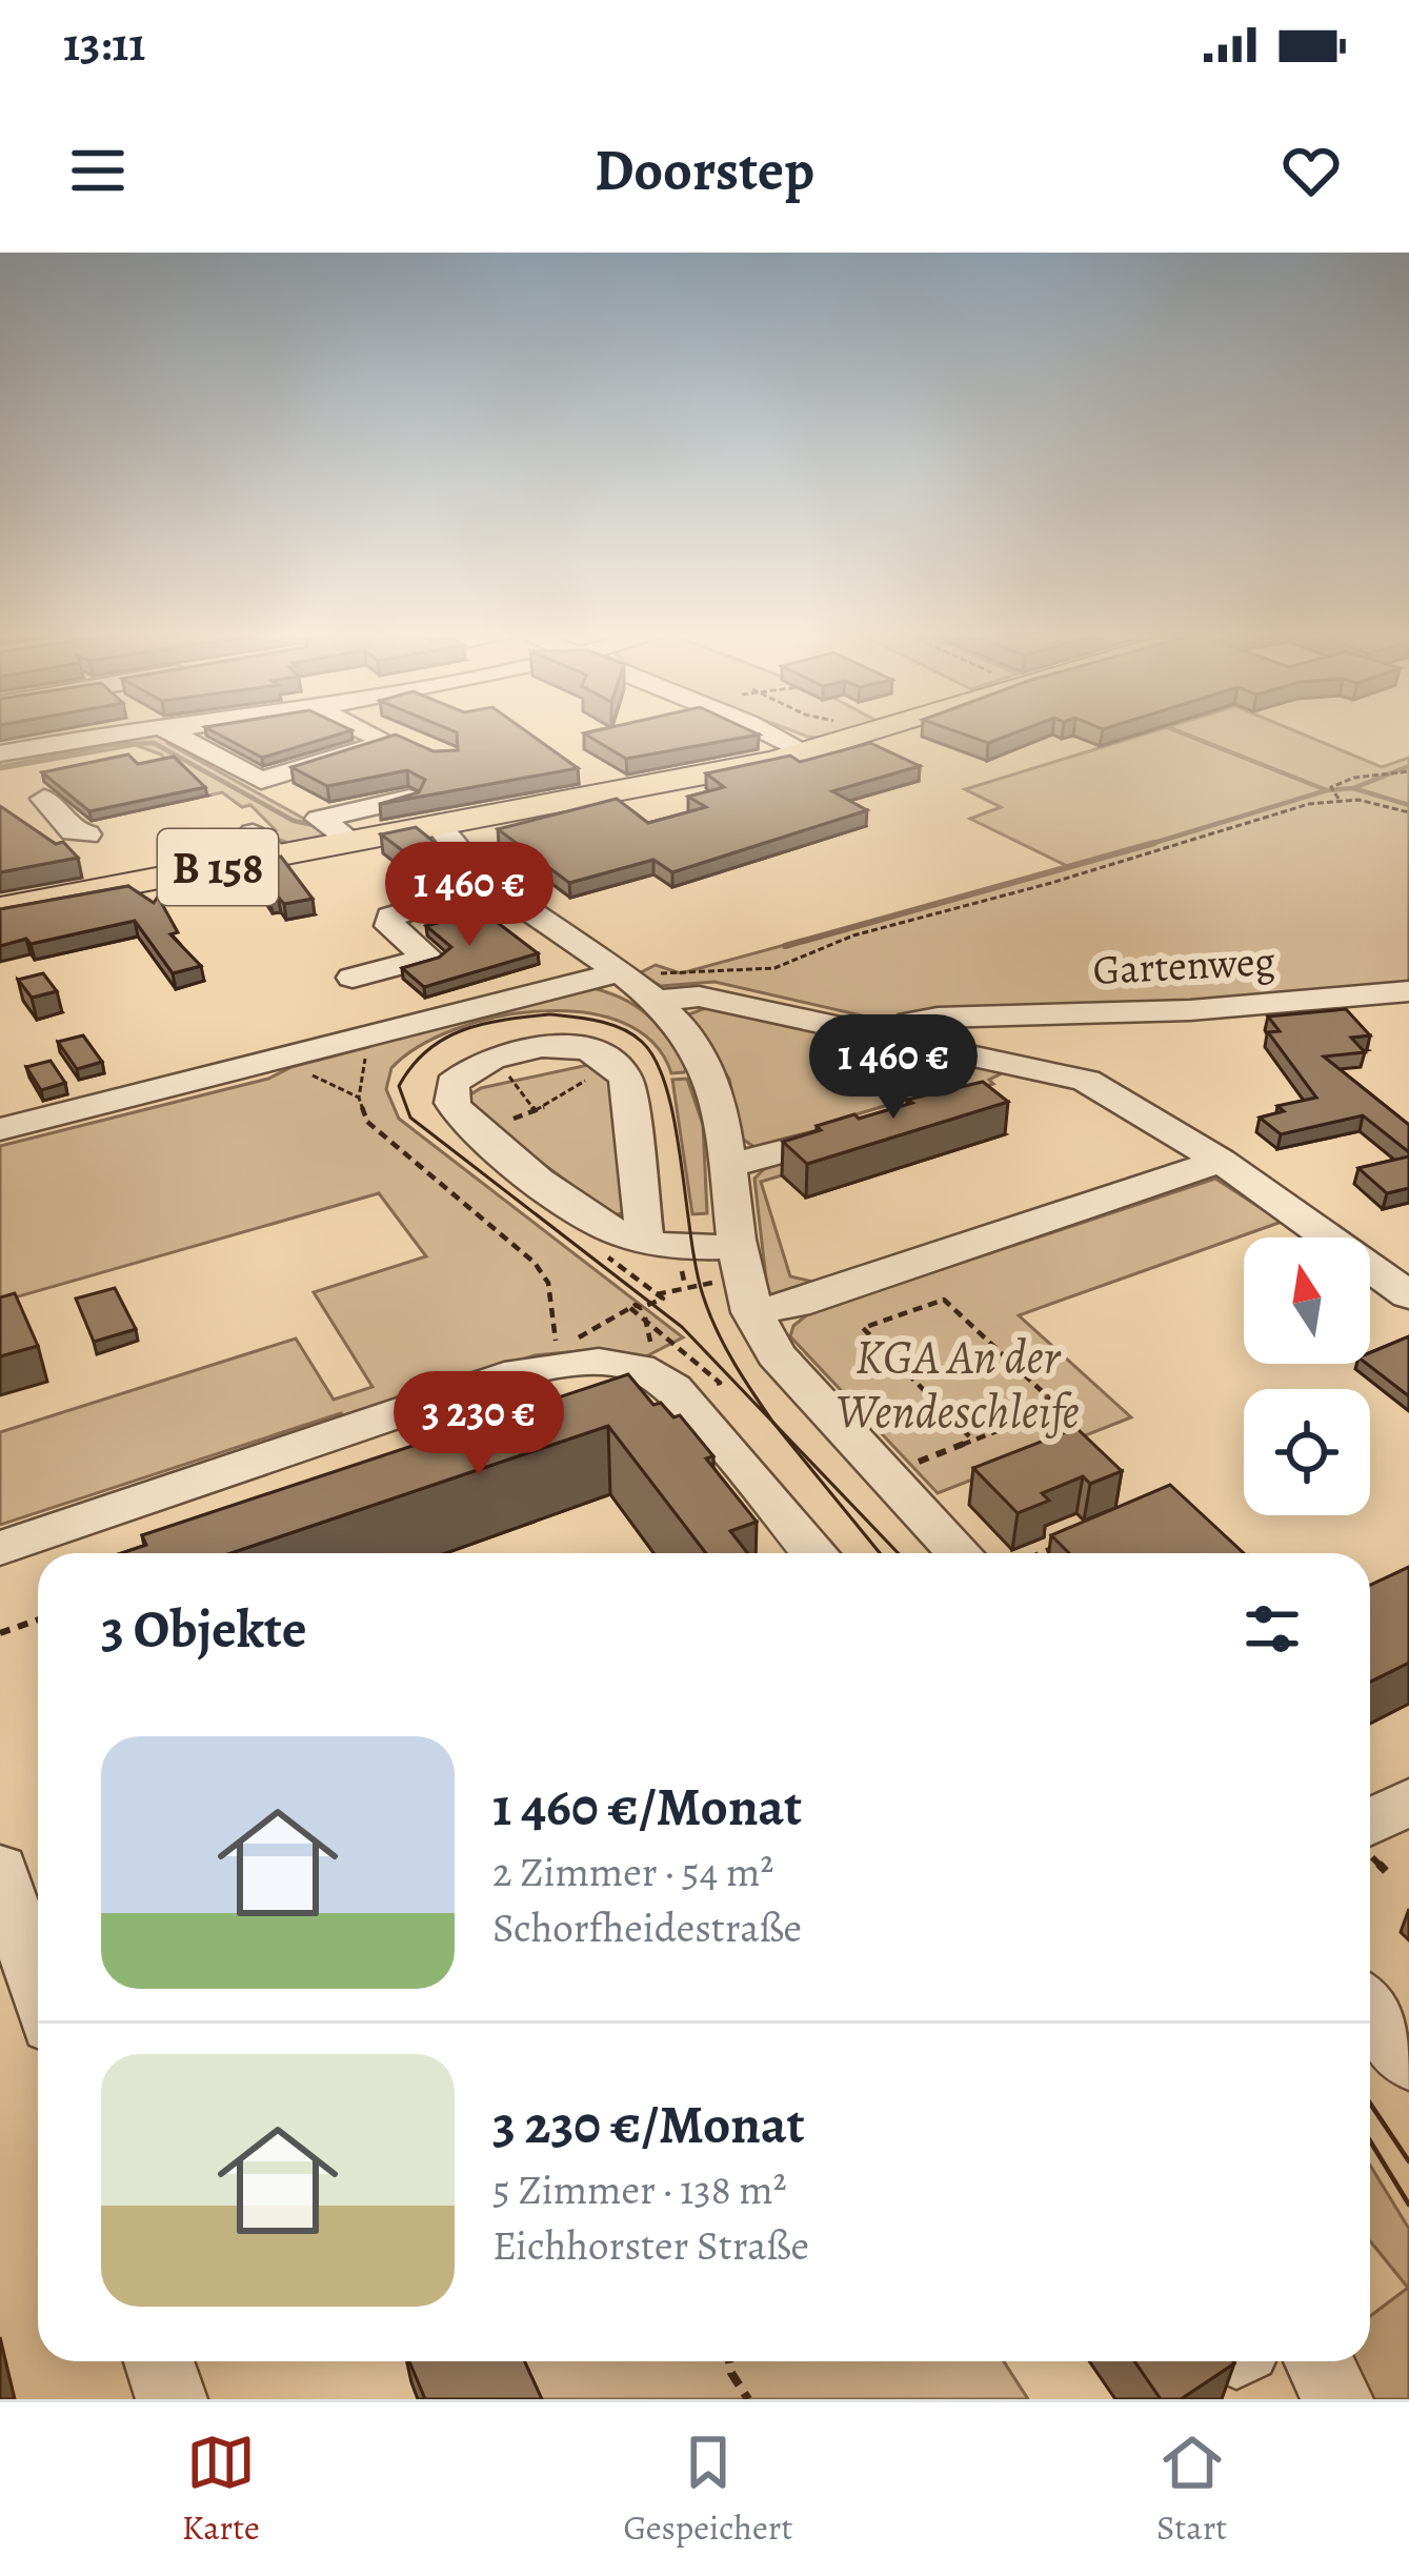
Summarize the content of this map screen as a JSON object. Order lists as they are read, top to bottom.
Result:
{
  "streets": {
    "main road": ["B 158"],
    "street": ["Gartenweg"]
  },
  "parks": ["KGA An der Wendeschleife"],
  "north": "top",
  "page": {
    "status": "13:11",
    "header": "Doorstep",
    "price": ["1 460 €", "1 460 €", "3 230 €"],
    "heading": "3 Objekte",
    "list": [
      {
        "name": "1 460 €/Monat",
        "note": "2 Zimmer · 54 m² · Schorfheidestraße"
      },
      {
        "name": "3 230 €/Monat",
        "note": "5 Zimmer · 138 m² · Eichhorster Straße"
      }
    ],
    "tabs": ["Karte", "Gespeichert", "Start"]
  }
}
